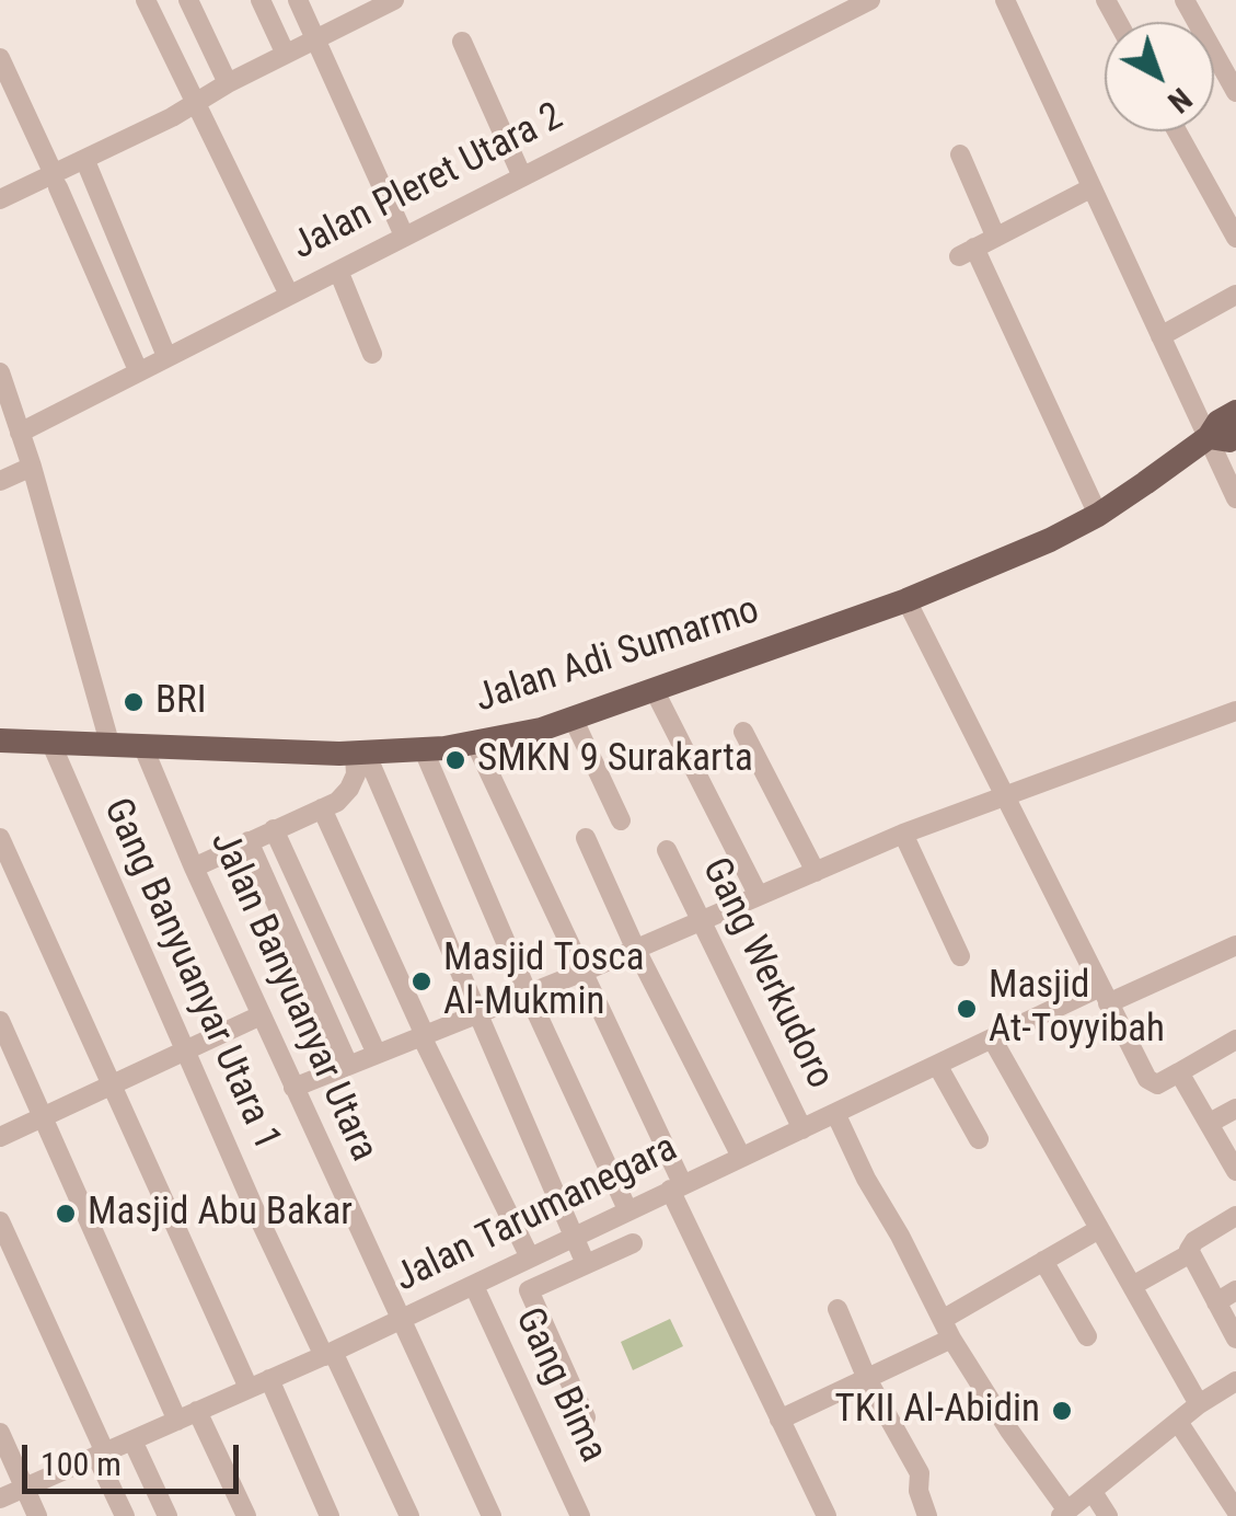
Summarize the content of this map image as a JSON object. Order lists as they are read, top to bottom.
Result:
{
  "streets": {
    "main road": ["Jalan Adi Sumarmo"],
    "street": [
      "Jalan Pleret Utara 2",
      "Gang Werkudoro",
      "Gang Banyuanyar Utara 1",
      "Jalan Banyuanyar Utara",
      "Jalan Tarumanegara",
      "Gang Bima"
    ]
  },
  "crossings": [
    ["Jalan Adi Sumarmo", "Gang Banyuanyar Utara 1"],
    ["Jalan Adi Sumarmo", "Jalan Banyuanyar Utara"],
    ["Gang Werkudoro", "Jalan Tarumanegara"],
    ["Gang Banyuanyar Utara 1", "Jalan Tarumanegara"],
    ["Jalan Banyuanyar Utara", "Jalan Tarumanegara"],
    ["Jalan Tarumanegara", "Gang Bima"]
  ],
  "places": [
    "BRI",
    "SMKN 9 Surakarta",
    "Masjid Tosca Al-Mukmin",
    "Masjid At-Toyyibah",
    "Masjid Abu Bakar",
    "TKII Al-Abidin"
  ],
  "scale_bar": "100 m",
  "north": "bottom right"
}
